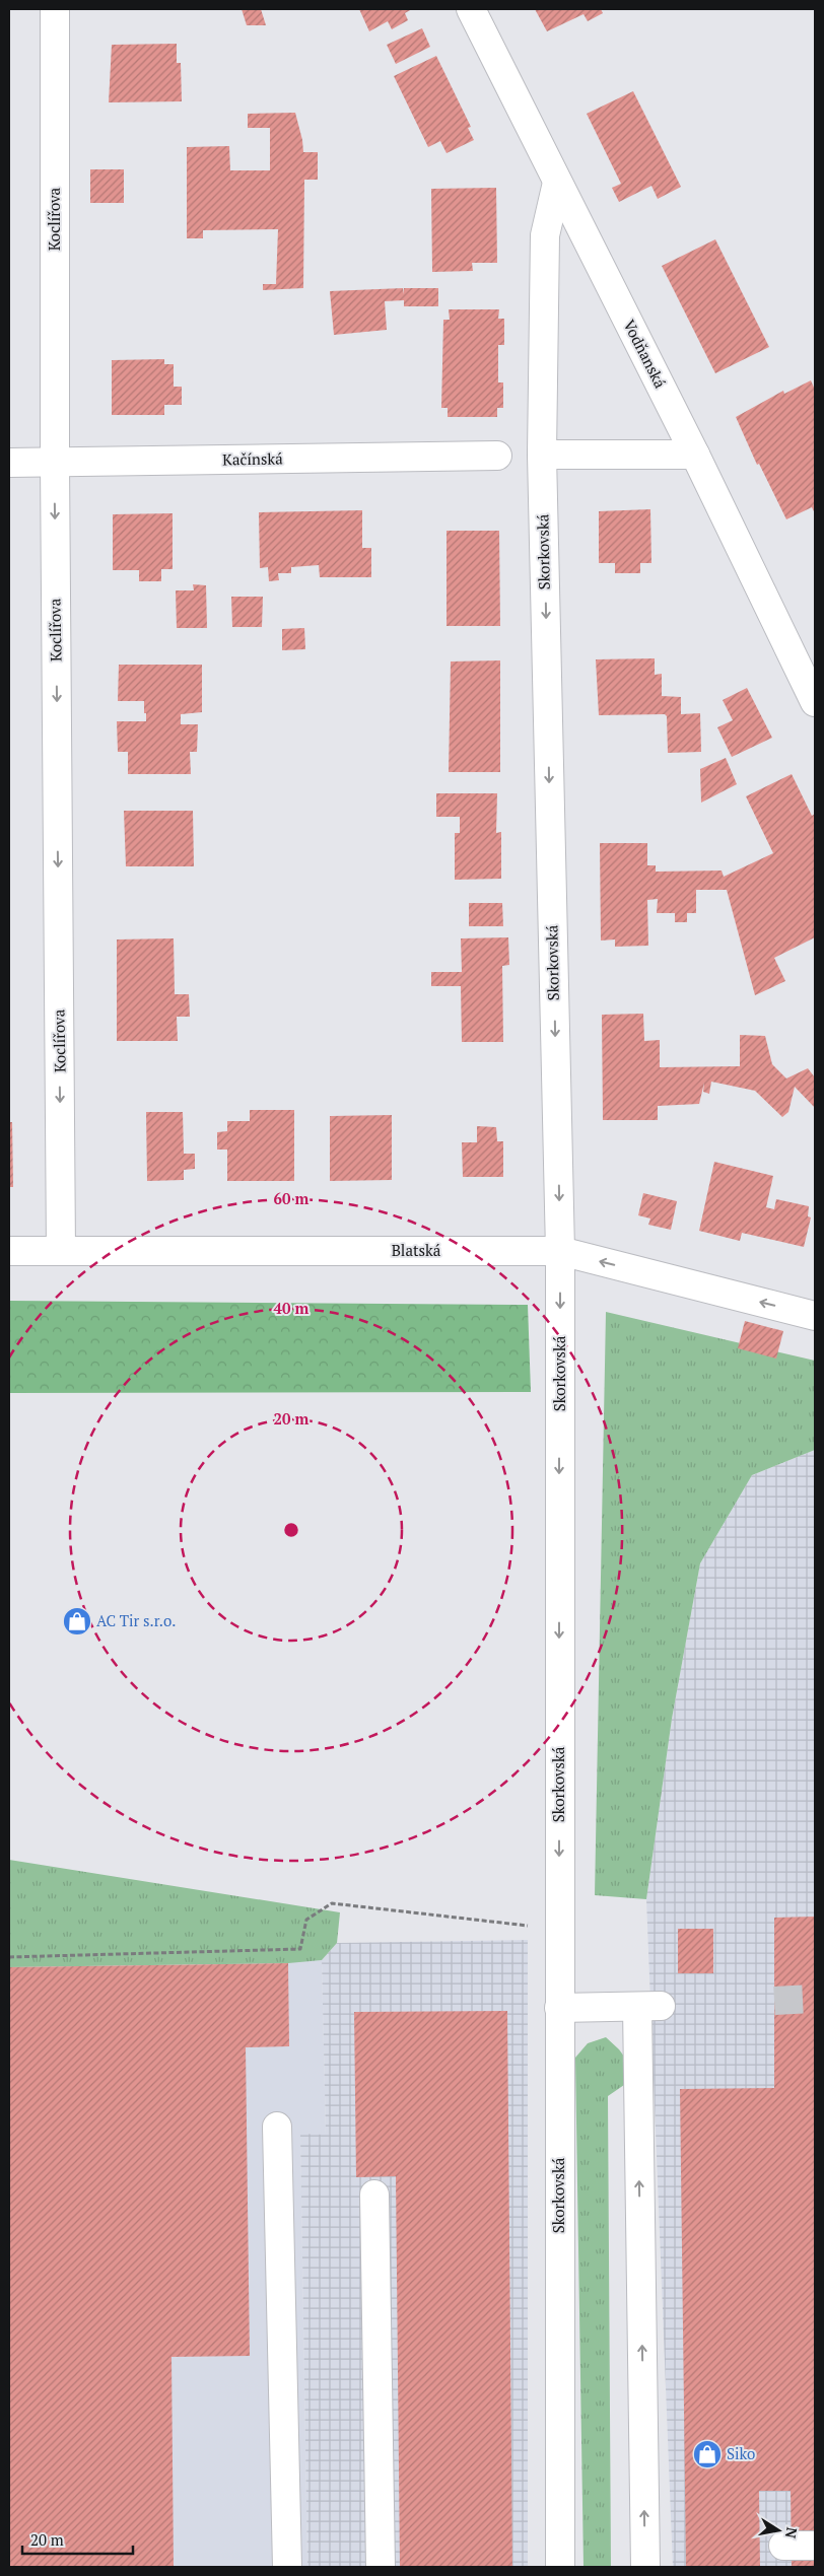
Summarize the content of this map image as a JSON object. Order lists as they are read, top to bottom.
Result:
{
  "streets": {
    "street": [
      "Koclířova",
      "Vodňanská",
      "Kačínská",
      "Skorkovská",
      "Blatská"
    ]
  },
  "crossings": [
    ["Koclířova", "Kačínská"],
    ["Koclířova", "Blatská"],
    ["Vodňanská", "Skorkovská"],
    ["Skorkovská", "Blatská"]
  ],
  "one_way": ["Koclířova", "Skorkovská"],
  "places": {
    "shop": ["AC Tir s.r.o.", "Siko"]
  },
  "scale_bar": "20 m",
  "north": "right",
  "rings": ["60 m", "40 m", "20 m"]
}
